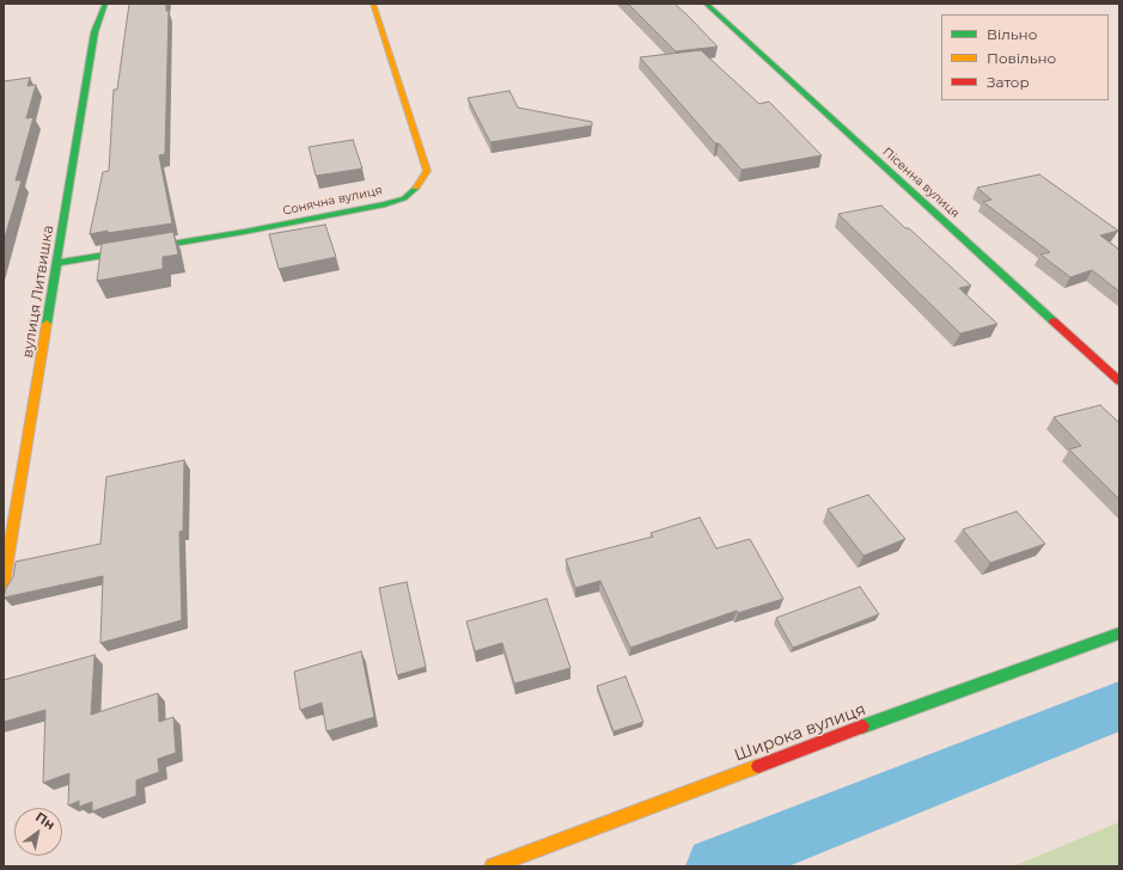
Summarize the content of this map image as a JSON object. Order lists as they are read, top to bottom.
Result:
{
  "streets": {
    "street": [
      "Пісенна вулиця",
      "Сонячна вулиця",
      "вулиця Литвишка",
      "Широка вулиця"
    ]
  },
  "crossings": [
    ["Сонячна вулиця", "вулиця Литвишка"]
  ],
  "legend": ["Вільно", "Повільно", "Затор"],
  "north": "top right"
}
